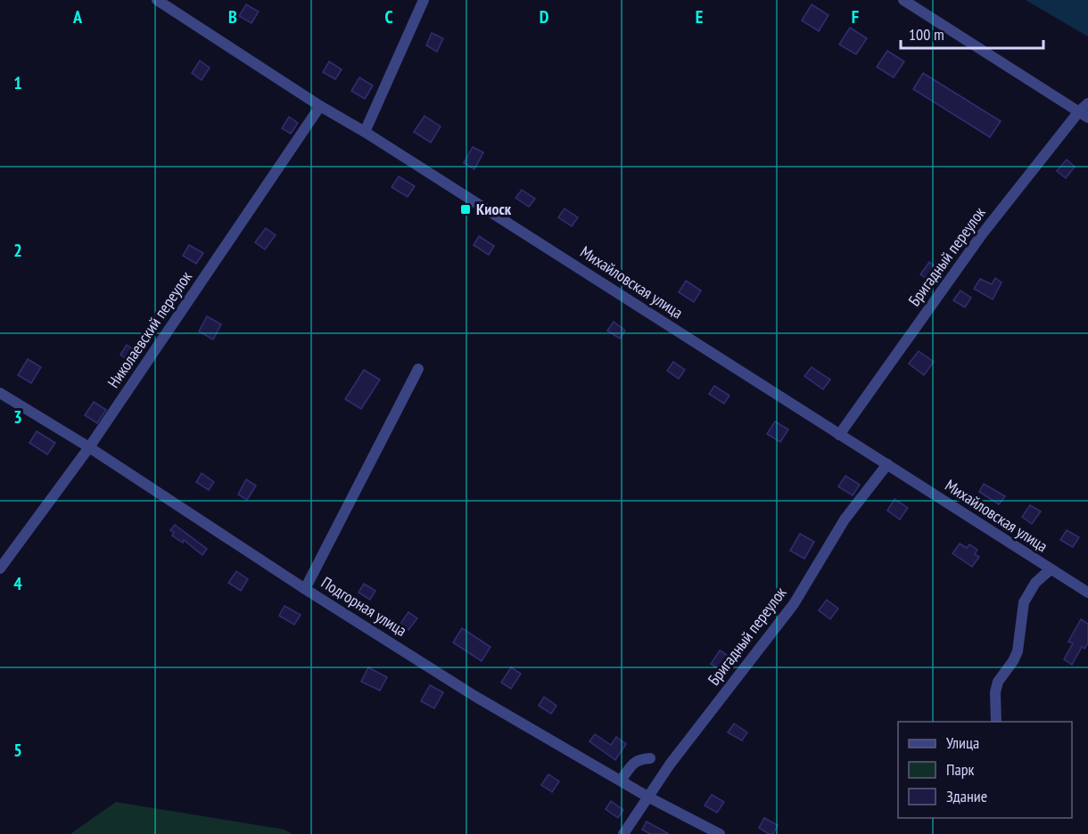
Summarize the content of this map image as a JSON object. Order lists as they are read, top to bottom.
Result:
{
  "streets": {
    "street": [
      "Бригадный переулок",
      "Михайловская улица",
      "Николаевский переулок",
      "Подгорная улица"
    ]
  },
  "crossings": [
    ["Бригадный переулок", "Михайловская улица"],
    ["Бригадный переулок", "Подгорная улица"],
    ["Михайловская улица", "Николаевский переулок"],
    ["Николаевский переулок", "Подгорная улица"]
  ],
  "places": {
    "transit": ["Киоск"]
  },
  "legend": ["Улица", "Парк", "Здание"],
  "scale_bar": "100 m",
  "grid": {
    "columns": [
      "A",
      "B",
      "C",
      "D",
      "E",
      "F"
    ],
    "rows": [
      "1",
      "2",
      "3",
      "4",
      "5"
    ]
  }
}
